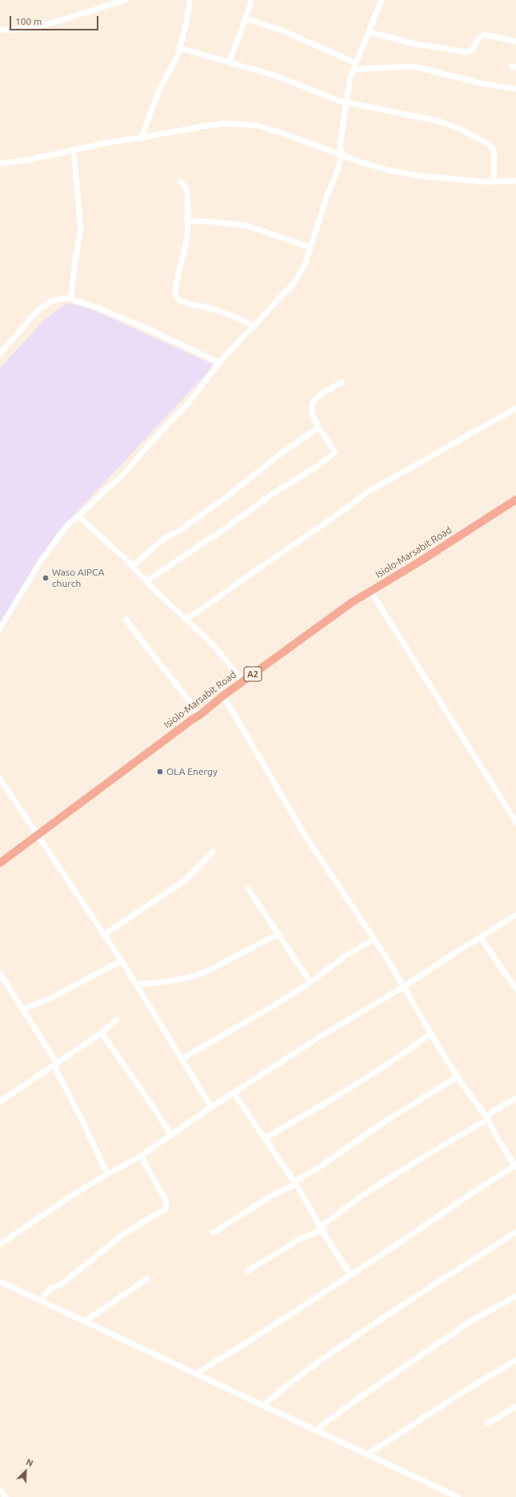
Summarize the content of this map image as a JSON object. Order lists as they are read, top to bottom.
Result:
{
  "streets": {
    "highway": ["Isiolo-Marsabit Road", "A2"]
  },
  "places": ["Waso AIPCA church", "OLA Energy"],
  "scale_bar": "100 m",
  "north": "top right"
}
